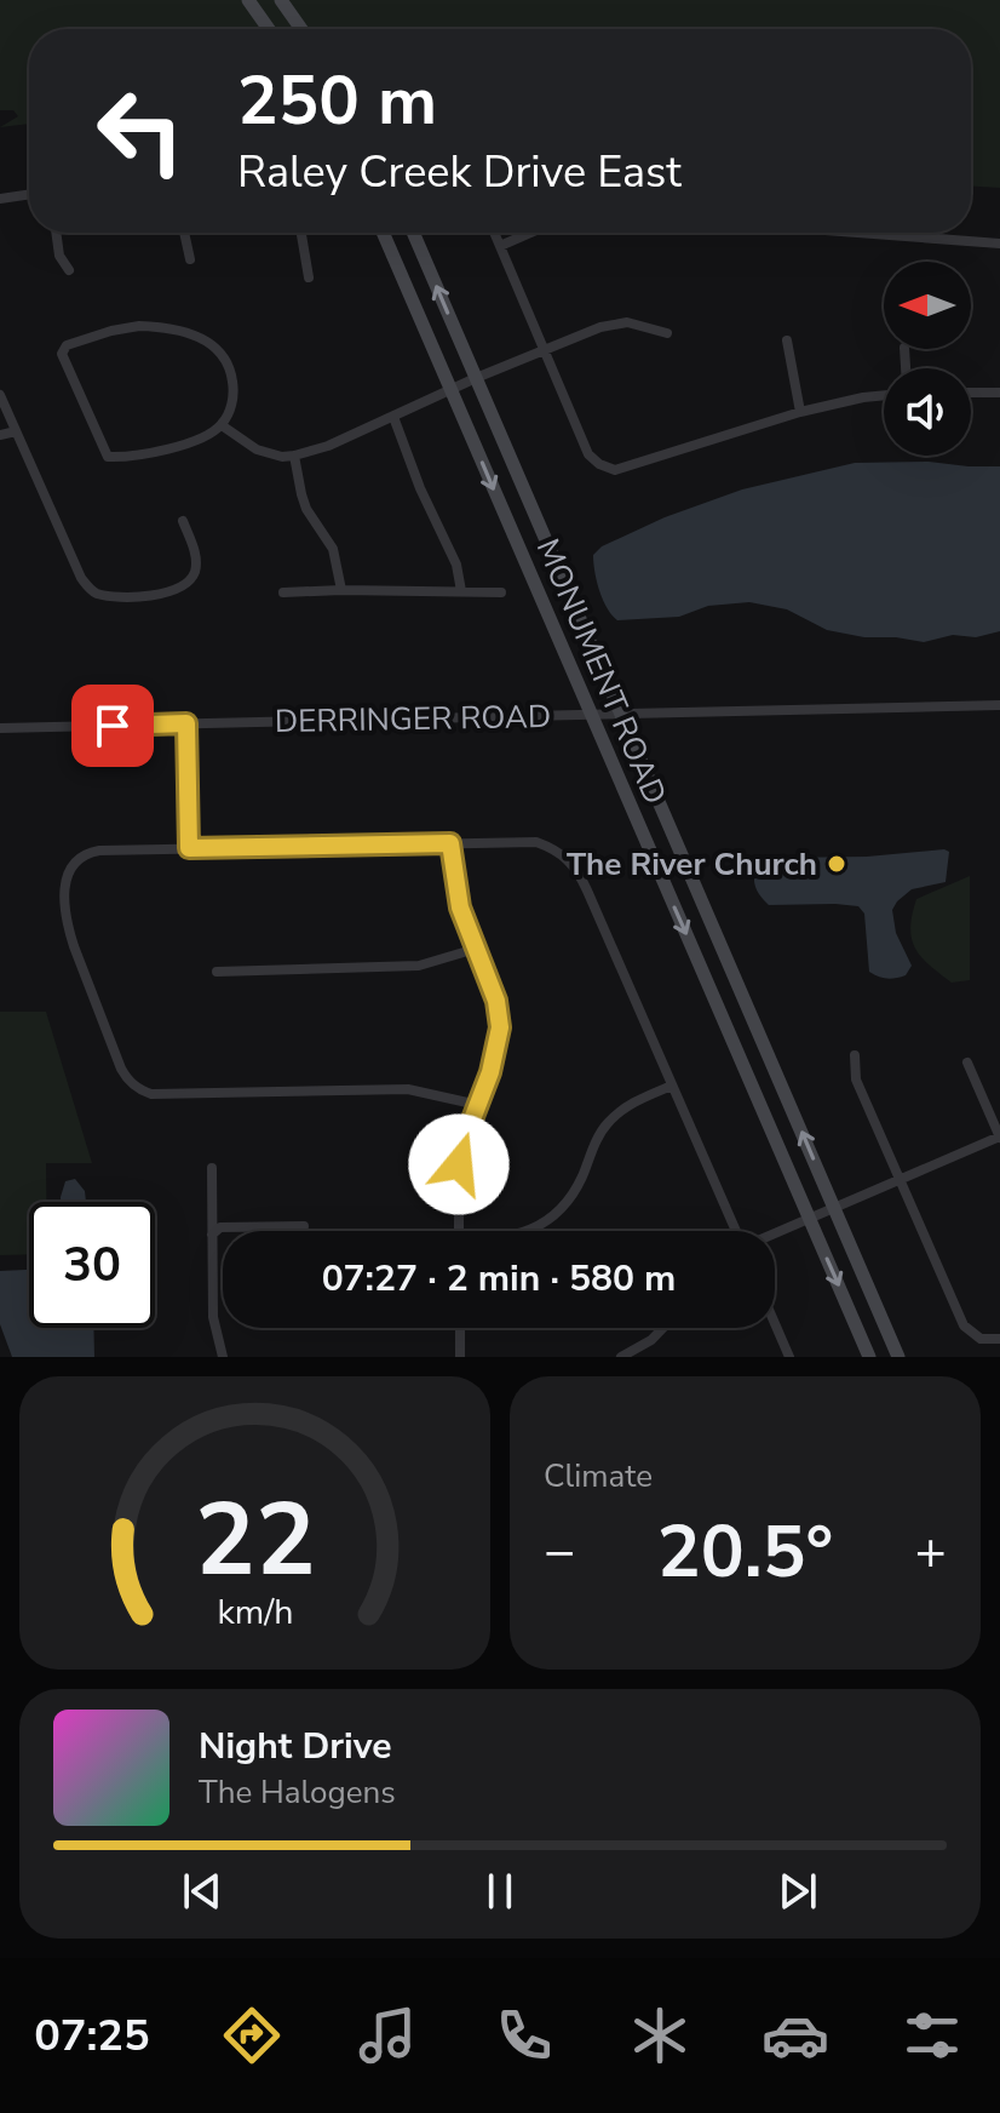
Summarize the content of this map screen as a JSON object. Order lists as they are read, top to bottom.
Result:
{
  "streets": {
    "main road": ["MONUMENT ROAD"],
    "street": ["DERRINGER ROAD"]
  },
  "crossings": [
    ["MONUMENT ROAD", "DERRINGER ROAD"]
  ],
  "places": ["The River Church"],
  "north": "left",
  "page": {
    "turn": ["250 m", "Raley Creek Drive East"],
    "limit": "30",
    "trip": "07:27 · 2 min · 580 m",
    "tile": "Climate",
    "heat": ["−", "20.5°", "+"],
    "song": ["Night Drive", "The Halogens"],
    "tabs": "07:25",
    "gauge": ["22", "km/h"]
  }
}
